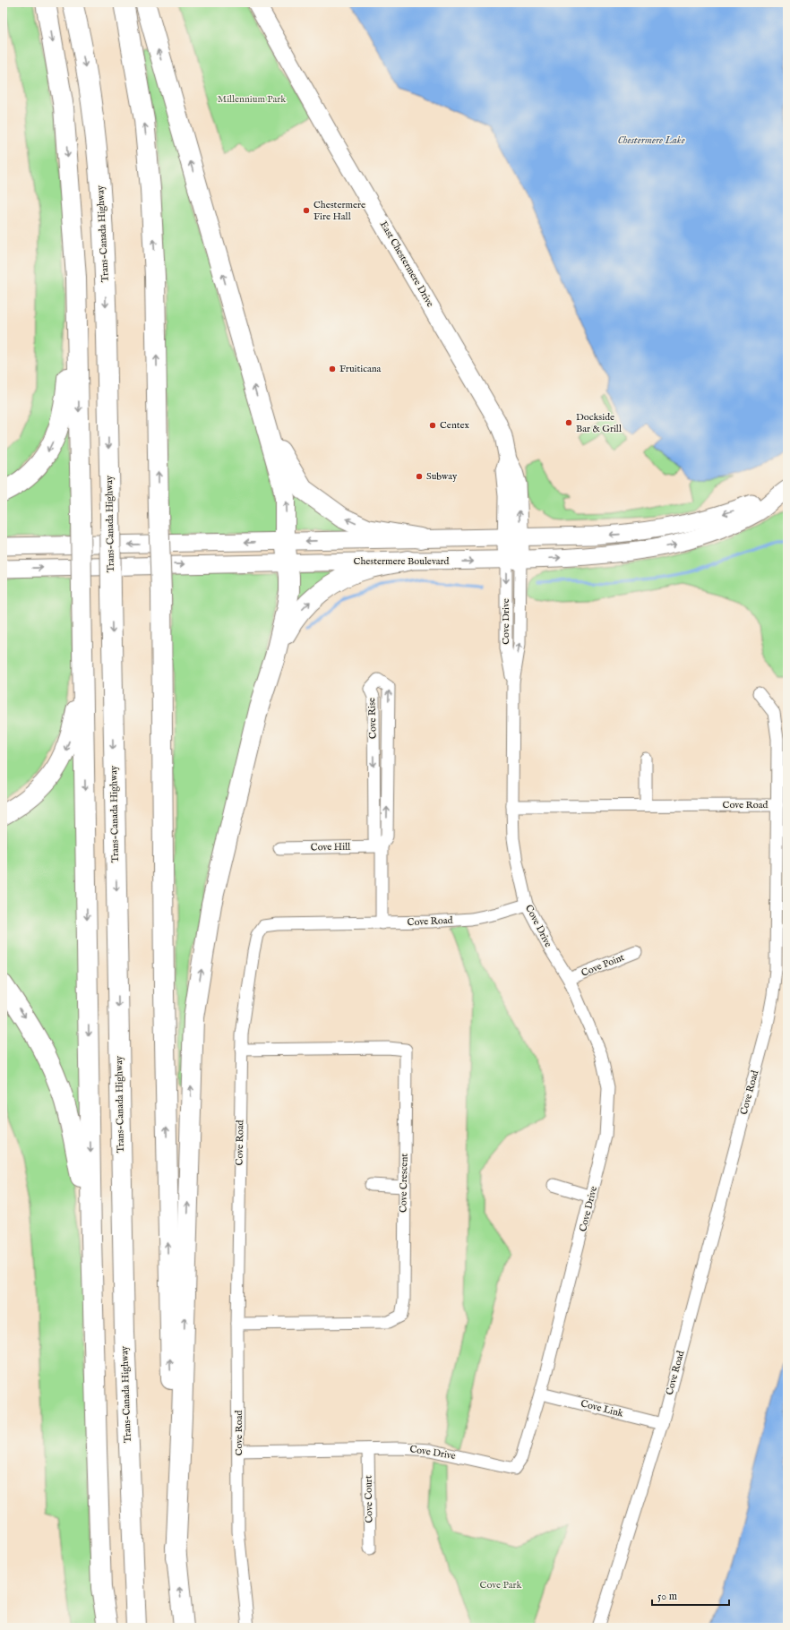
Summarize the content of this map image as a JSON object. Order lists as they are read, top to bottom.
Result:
{
  "streets": {
    "highway": ["Trans-Canada Highway"],
    "main road": ["East Chestermere Drive", "Chestermere Boulevard"],
    "street": [
      "Cove Drive",
      "Cove Rise",
      "Cove Road",
      "Cove Hill",
      "Cove Point",
      "Cove Crescent",
      "Cove Link",
      "Cove Court"
    ]
  },
  "crossings": [
    ["East Chestermere Drive", "Chestermere Boulevard"],
    ["Chestermere Boulevard", "Cove Drive"],
    ["Cove Drive", "Cove Road"],
    ["Cove Drive", "Cove Point"],
    ["Cove Drive", "Cove Link"],
    ["Cove Drive", "Cove Court"],
    ["Cove Rise", "Cove Road"],
    ["Cove Rise", "Cove Hill"],
    ["Cove Road", "Cove Crescent"],
    ["Cove Road", "Cove Link"]
  ],
  "water": ["Chestermere Lake"],
  "parks": ["Millennium Park", "Cove Park"],
  "places": [
    "Chestermere Fire Hall",
    "Fruiticana",
    "Dockside Bar & Grill",
    "Centex",
    "Subway"
  ],
  "scale_bar": "50 m"
}
